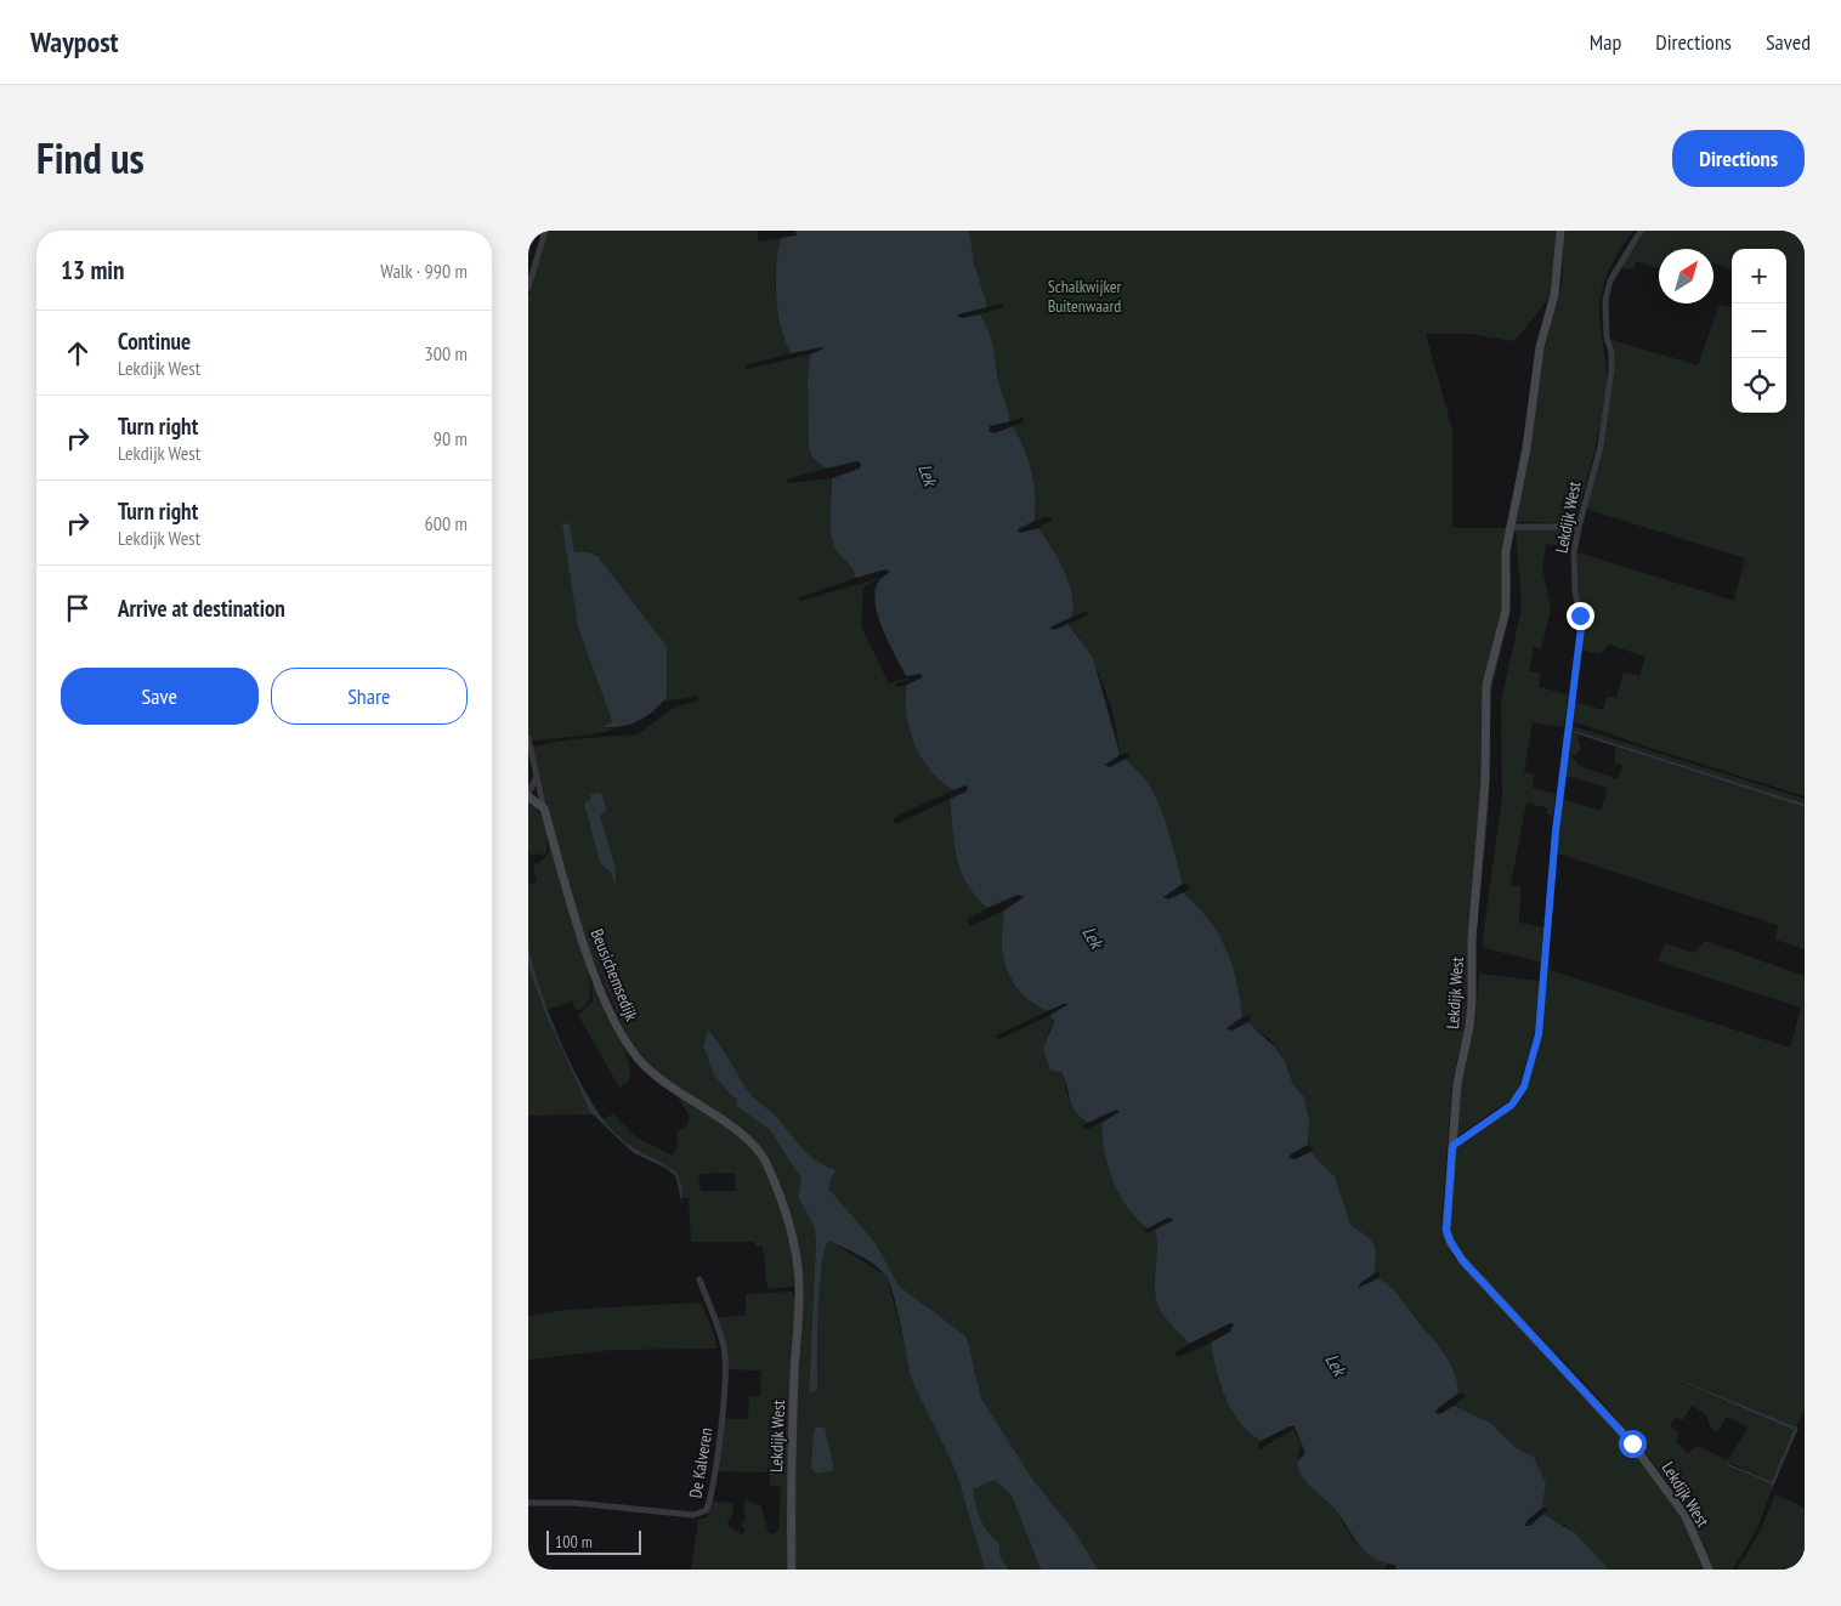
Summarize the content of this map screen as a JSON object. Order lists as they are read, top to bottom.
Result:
{
  "streets": {
    "street": ["Lekdijk West", "Beusichemsedijk", "De Kalveren"]
  },
  "crossings": [
    ["Lekdijk West", "Beusichemsedijk"]
  ],
  "water": ["Lek"],
  "parks": ["Schalkwijker Buitenwaard"],
  "scale_bar": "100 m",
  "north": "top right",
  "page": {
    "header": "Waypost",
    "nav": ["Map", "Directions", "Saved"],
    "title": "Find us",
    "buttons": [
      "Directions",
      ["Save", "Share"]
    ],
    "heading": ["13 min", "Walk · 990 m"],
    "map_buttons": ["+", "−"],
    "list": [
      ["Continue", "Lekdijk West", "300 m"],
      ["Turn right", "Lekdijk West", "90 m"],
      ["Turn right", "Lekdijk West", "600 m"],
      "Arrive at destination"
    ],
    "scale": "100 m"
  }
}
